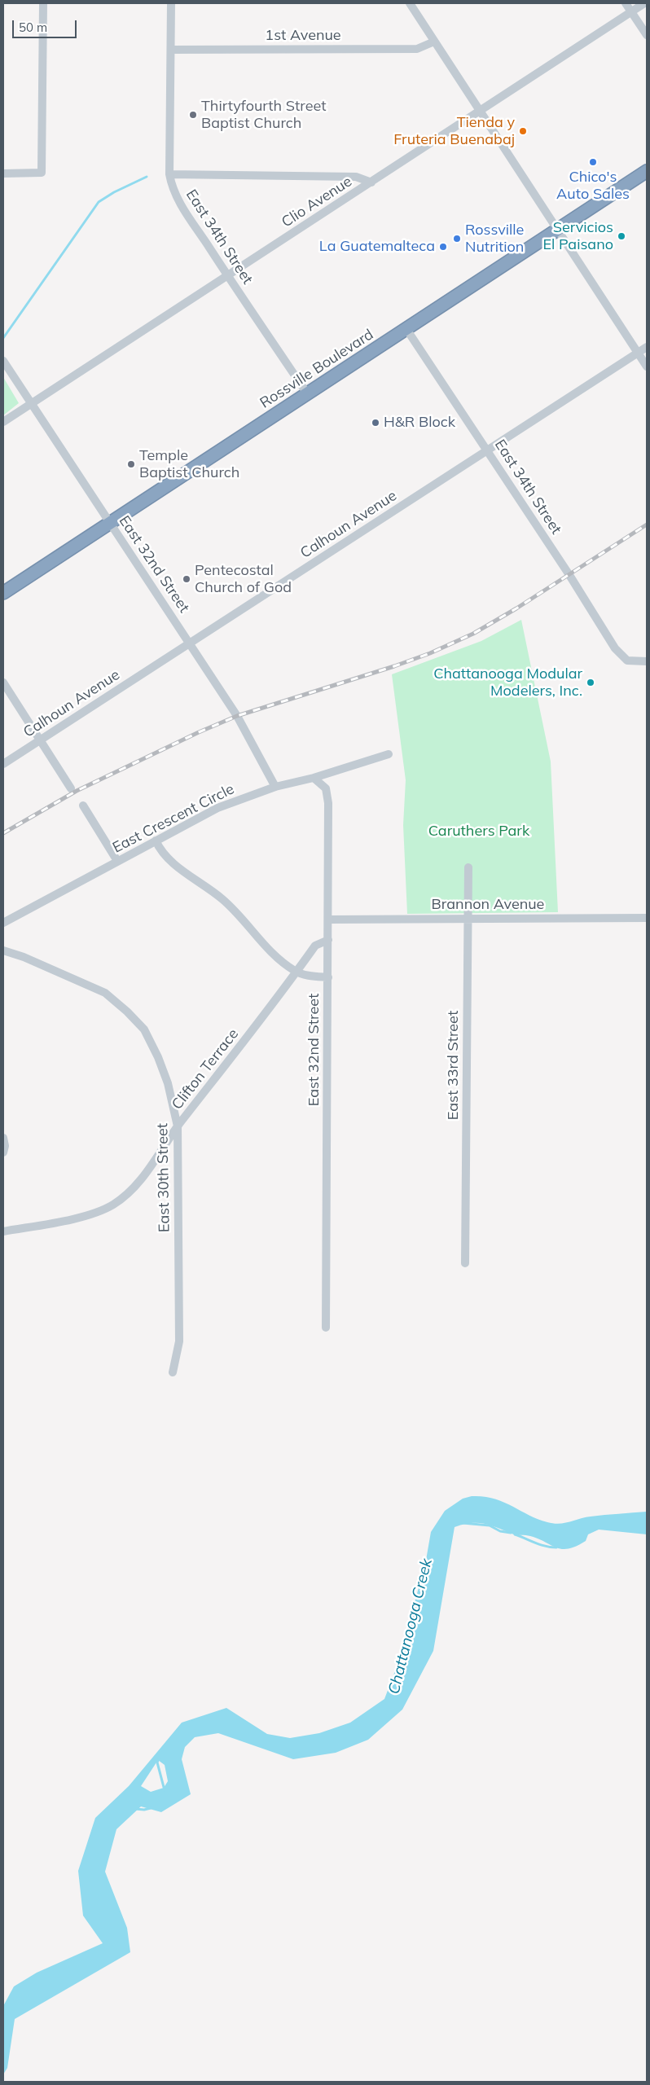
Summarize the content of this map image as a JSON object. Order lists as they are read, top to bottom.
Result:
{
  "streets": {
    "highway": ["Rossville Boulevard"],
    "street": [
      "1st Avenue",
      "Clio Avenue",
      "East 34th Street",
      "Calhoun Avenue",
      "East 32nd Street",
      "East Crescent Circle",
      "Brannon Avenue",
      "East 33rd Street",
      "Clifton Terrace",
      "East 30th Street"
    ]
  },
  "crossings": [
    ["1st Avenue", "East 34th Street"],
    ["Clio Avenue", "East 34th Street"],
    ["Clio Avenue", "East 32nd Street"],
    ["East 34th Street", "Rossville Boulevard"],
    ["East 34th Street", "Calhoun Avenue"],
    ["Rossville Boulevard", "East 32nd Street"],
    ["Calhoun Avenue", "East 32nd Street"],
    ["East 32nd Street", "East Crescent Circle"],
    ["East 32nd Street", "Brannon Avenue"],
    ["East 32nd Street", "Clifton Terrace"],
    ["Brannon Avenue", "East 33rd Street"],
    ["Clifton Terrace", "East 30th Street"]
  ],
  "water": ["Chattanooga Creek"],
  "parks": ["Caruthers Park"],
  "places": [
    "Thirtyfourth Street Baptist Church",
    "Tienda y Fruteria Buenabaj",
    "Chico's Auto Sales",
    "Servicios El Paisano",
    "Rossville Nutrition",
    "La Guatemalteca",
    "H&R Block",
    "Temple Baptist Church",
    "Pentecostal Church of God",
    "Chattanooga Modular Modelers, Inc."
  ],
  "scale_bar": "50 m"
}
